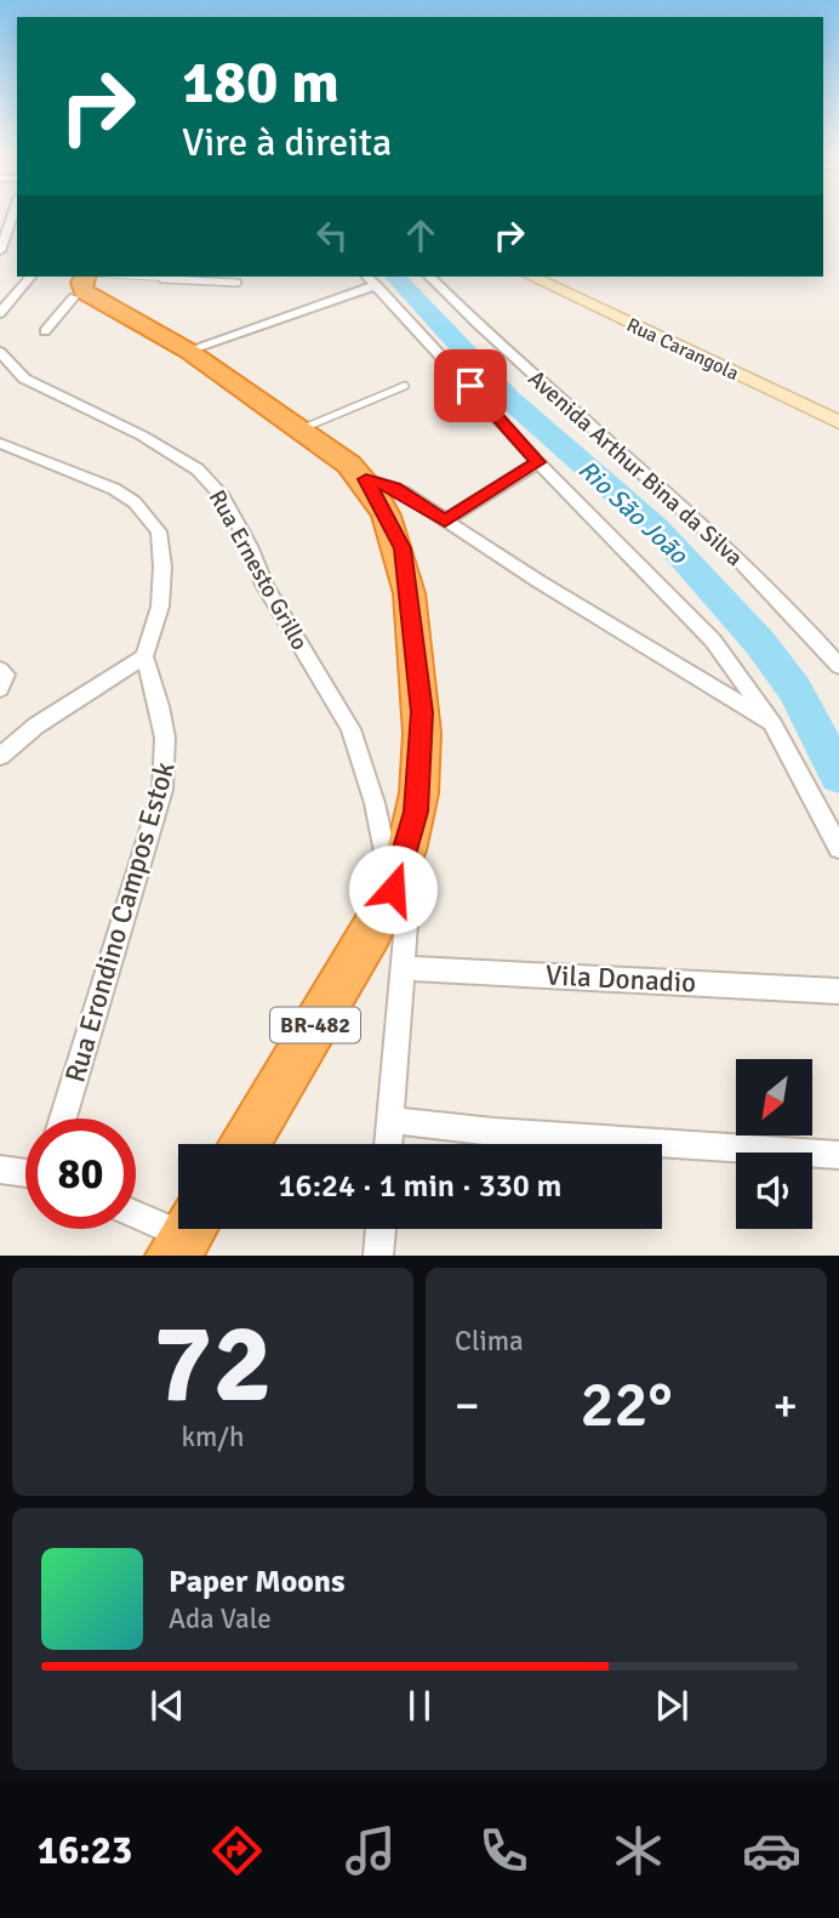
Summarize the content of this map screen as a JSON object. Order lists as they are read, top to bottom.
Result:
{
  "streets": {
    "highway": ["BR-482"],
    "street": [
      "Rua Carangola",
      "Avenida Arthur Bina da Silva",
      "Rua Ernesto Grillo",
      "Rua Erondino Campos Estok",
      "Vila Donadio"
    ]
  },
  "crossings": [
    ["Rua Ernesto Grillo", "Vila Donadio"],
    ["Rua Ernesto Grillo", "BR-482"]
  ],
  "water": ["Rio São João"],
  "north": "bottom left",
  "page": {
    "turn": ["180 m", "Vire à direita"],
    "limit": "80",
    "trip": "16:24 · 1 min · 330 m",
    "tile": [
      ["72", "km/h"],
      "Clima"
    ],
    "heat": ["−", "22°", "+"],
    "song": ["Paper Moons", "Ada Vale"],
    "tabs": "16:23"
  }
}
